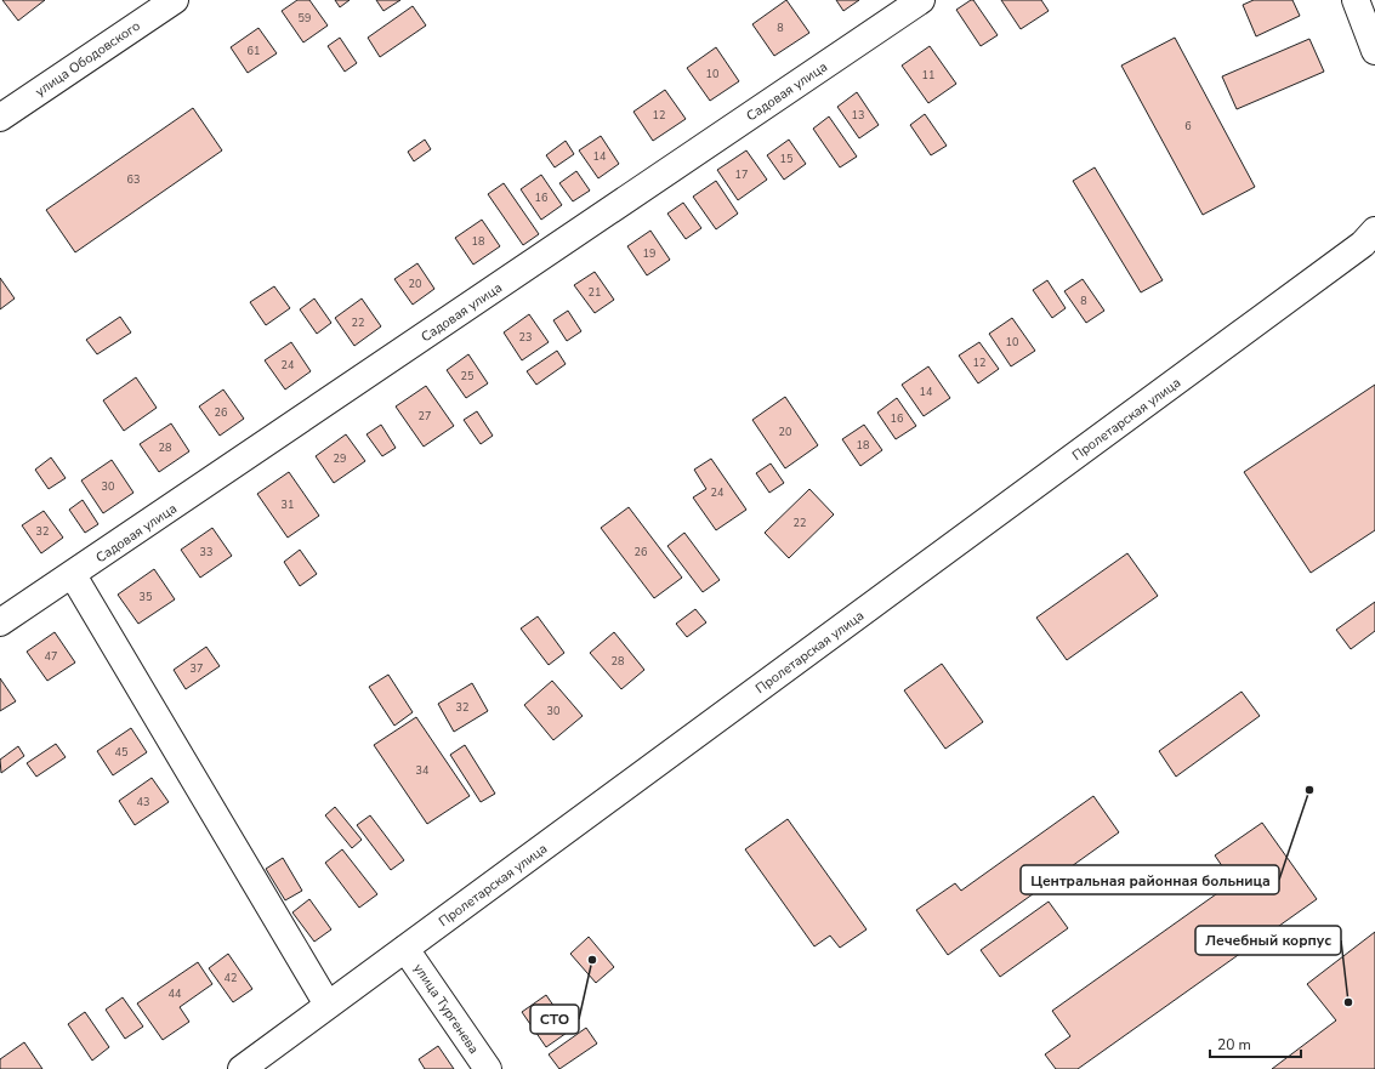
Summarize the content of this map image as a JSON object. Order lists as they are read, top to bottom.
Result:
{
  "streets": {
    "street": [
      "улица Ободовского",
      "Садовая улица",
      "Пролетарская улица",
      "улица Тургенева"
    ]
  },
  "crossings": [
    ["Пролетарская улица", "улица Тургенева"]
  ],
  "places": ["Центральная районная больница", "СТО", "Лечебный корпус"],
  "house_numbers": [
    "59",
    "8",
    "61",
    "10",
    "11",
    "12",
    "13",
    "6",
    "14",
    "15",
    "17",
    "63",
    "16",
    "18",
    "19",
    "20",
    "21",
    "8",
    "22",
    "23",
    "10",
    "12",
    "24",
    "25",
    "14",
    "26",
    "27",
    "16",
    "20",
    "18",
    "28",
    "29",
    "30",
    "24",
    "31",
    "22",
    "32",
    "33",
    "26",
    "35",
    "47",
    "28",
    "37",
    "32",
    "30",
    "45",
    "34",
    "43",
    "42",
    "44"
  ],
  "scale_bar": "20 m"
}
